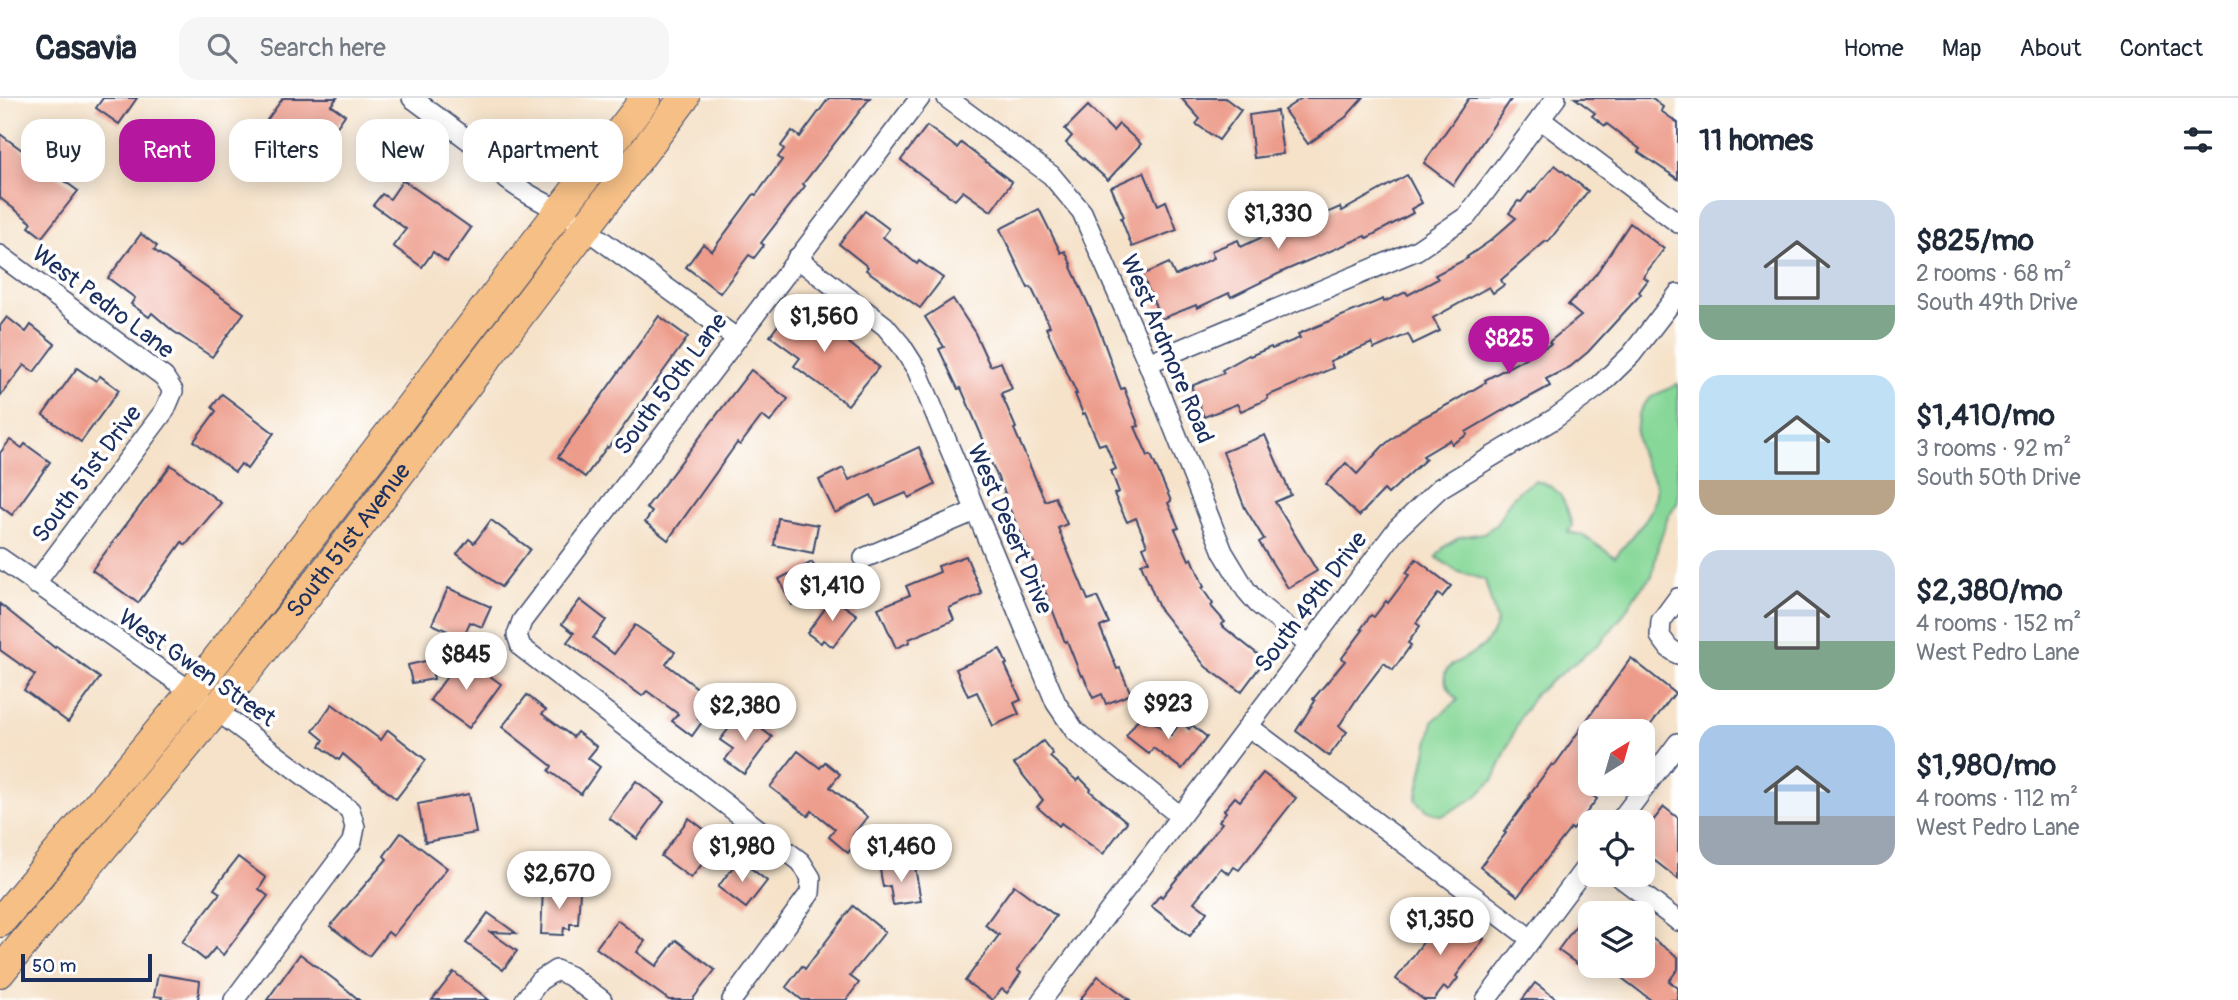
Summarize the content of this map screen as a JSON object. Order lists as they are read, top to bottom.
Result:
{
  "streets": {
    "main road": ["South 51st Avenue"],
    "street": [
      "West Pedro Lane",
      "West Ardmore Road",
      "South 50th Lane",
      "South 51st Drive",
      "West Desert Drive",
      "South 49th Drive",
      "West Gwen Street"
    ]
  },
  "crossings": [
    ["West Pedro Lane", "South 51st Drive"],
    ["West Ardmore Road", "South 49th Drive"],
    ["South 50th Lane", "West Desert Drive"],
    ["South 51st Drive", "West Gwen Street"],
    ["West Desert Drive", "South 49th Drive"],
    ["South 51st Avenue", "West Gwen Street"]
  ],
  "scale_bar": "50 m",
  "north": "top right",
  "page": {
    "header": "Casavia",
    "search": "Search here",
    "nav": [
      "Home",
      "Map",
      "About",
      "Contact"
    ],
    "heading": "11 homes",
    "chip": [
      "Buy",
      "Rent",
      "Filters",
      "New",
      "Apartment"
    ],
    "list": [
      {
        "name": "$825/mo",
        "note": "2 rooms · 68 m² · South 49th Drive"
      },
      {
        "name": "$1,410/mo",
        "note": "3 rooms · 92 m² · South 50th Drive"
      },
      {
        "name": "$2,380/mo",
        "note": "4 rooms · 152 m² · West Pedro Lane"
      },
      {
        "name": "$1,980/mo",
        "note": "4 rooms · 112 m² · West Pedro Lane"
      }
    ],
    "price": [
      "$1,330",
      "$1,560",
      "$825",
      "$1,410",
      "$845",
      "$923",
      "$2,380",
      "$1,980",
      "$1,460",
      "$2,670",
      "$1,350"
    ],
    "scale": "50 m"
  }
}
